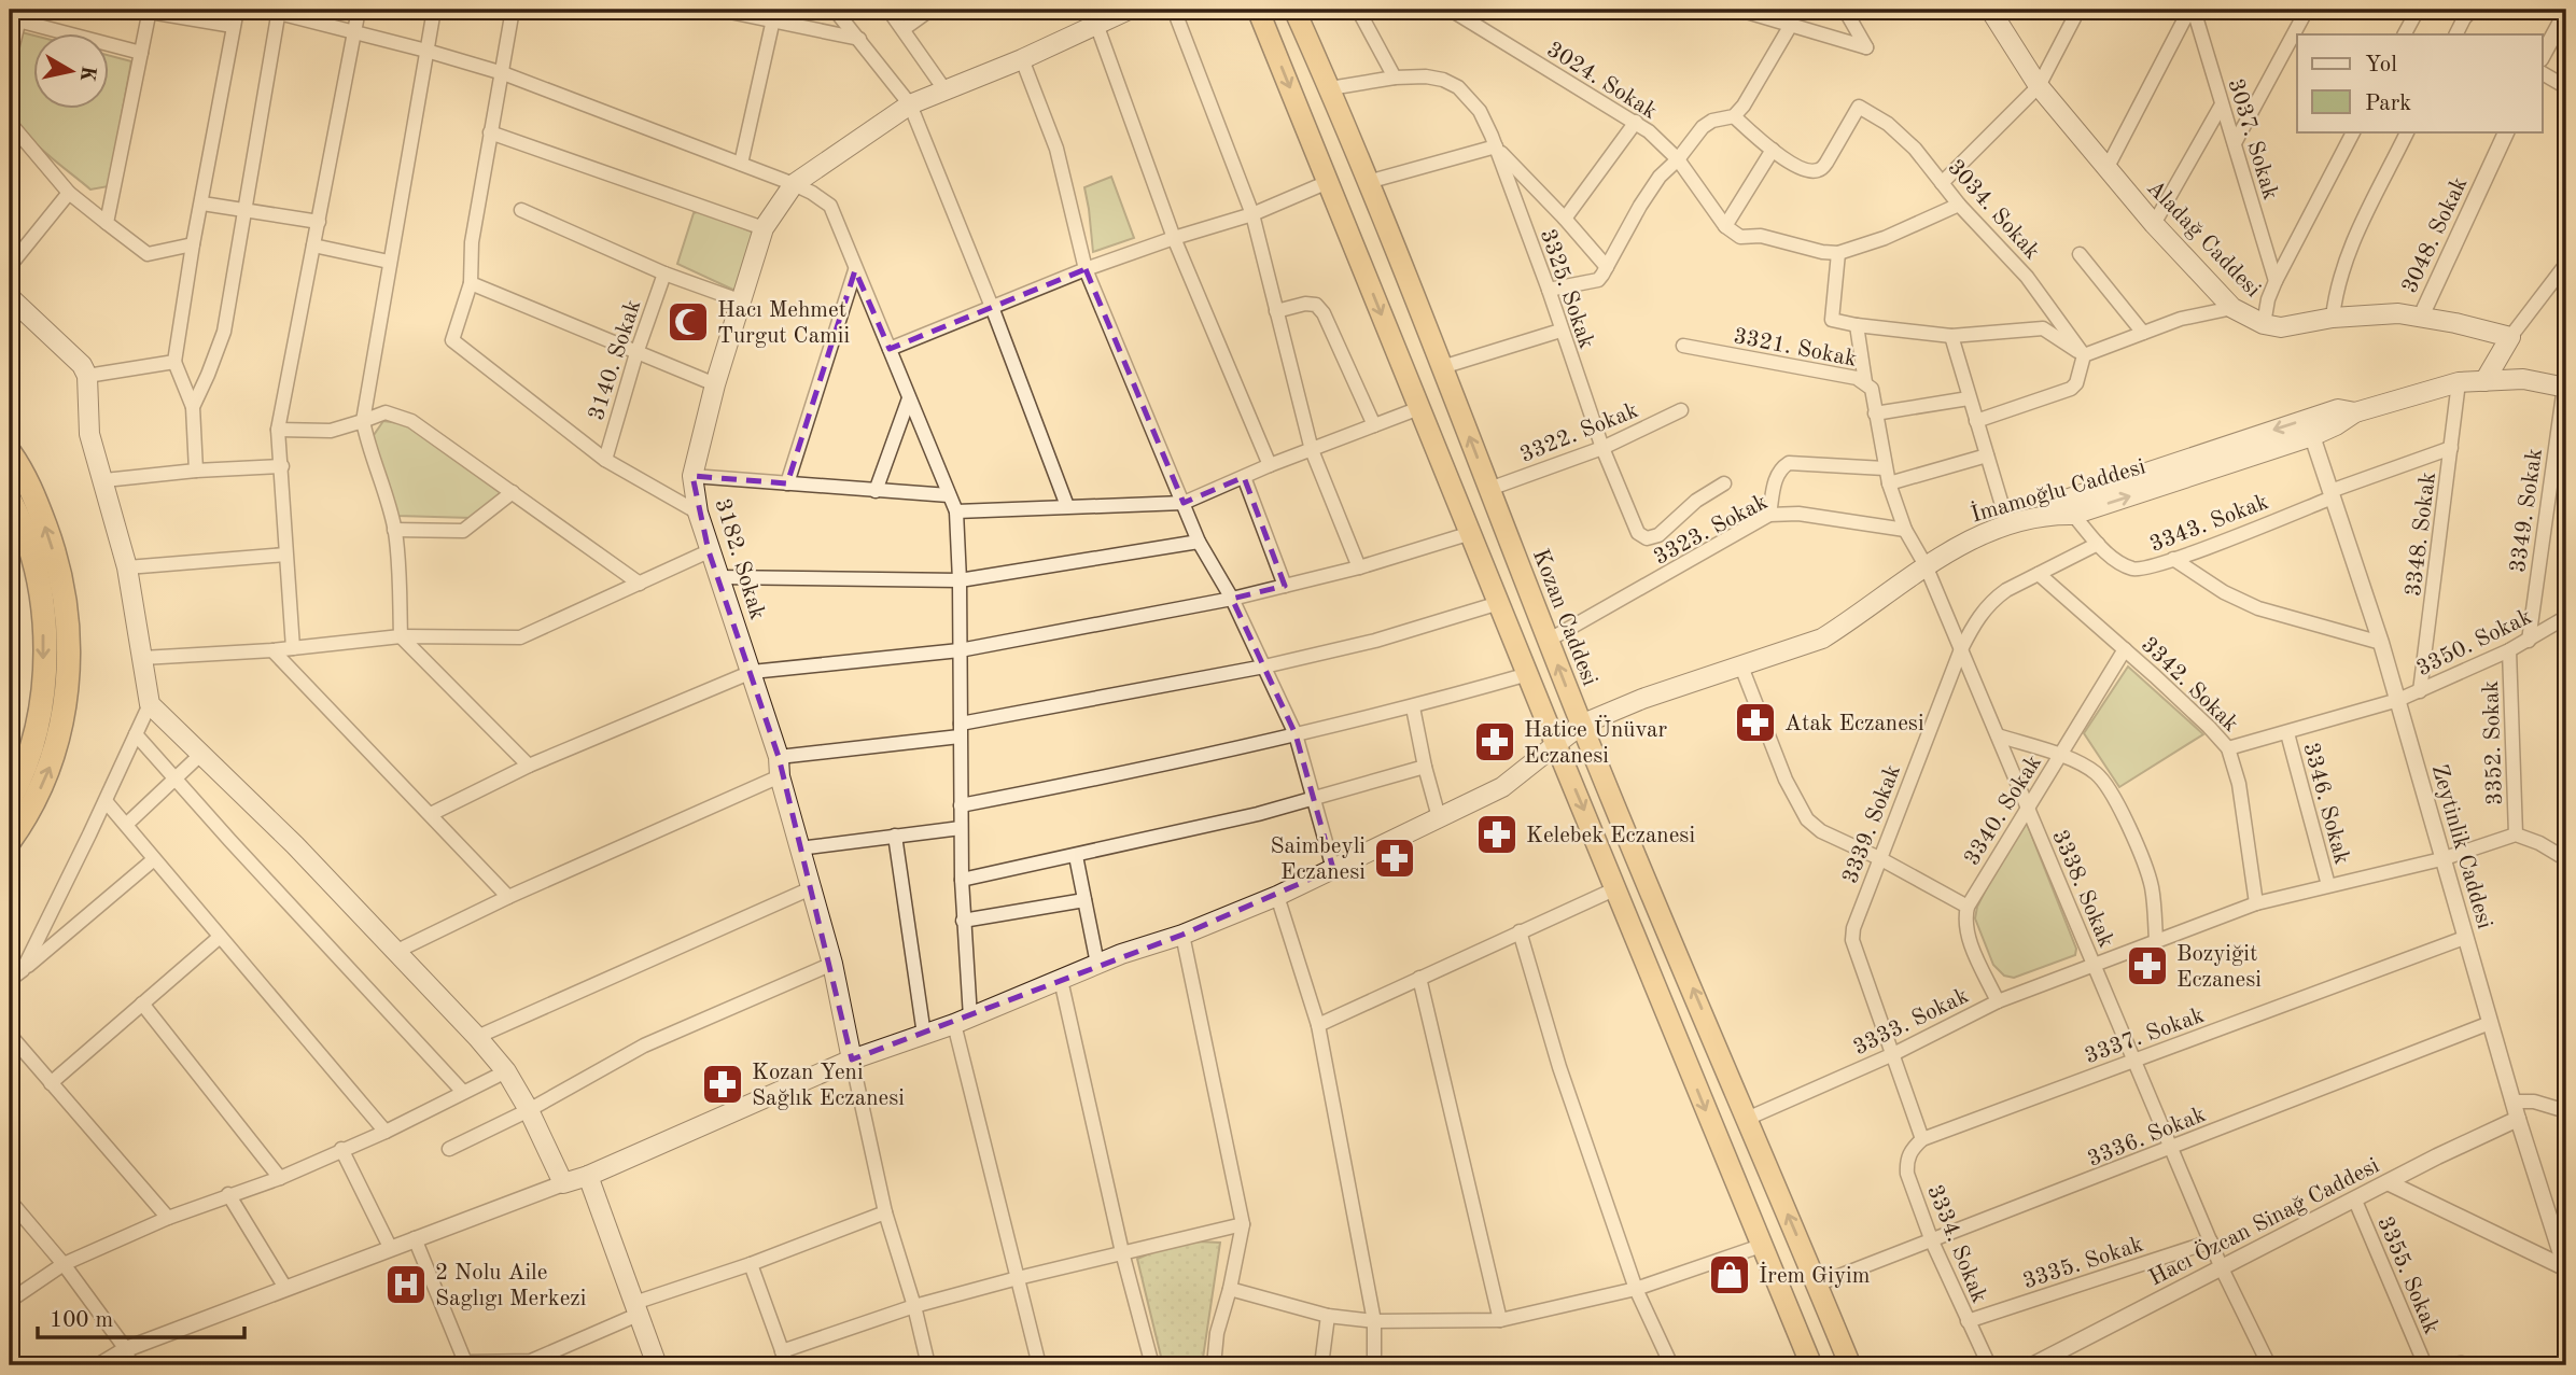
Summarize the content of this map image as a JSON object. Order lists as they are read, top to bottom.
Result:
{
  "streets": {
    "highway": ["Kozan Caddesi"],
    "main road": ["Aladağ Caddesi", "İmamoğlu Caddesi", "3182. Sokak"],
    "street": [
      "3024. Sokak",
      "3037. Sokak",
      "3034. Sokak",
      "3048. Sokak",
      "3325. Sokak",
      "3321. Sokak",
      "3140. Sokak",
      "3322. Sokak",
      "3349. Sokak",
      "3343. Sokak",
      "3323. Sokak",
      "3348. Sokak",
      "3350. Sokak",
      "3342. Sokak",
      "3352. Sokak",
      "3346. Sokak",
      "3340. Sokak",
      "3339. Sokak",
      "Zeytinlik Caddesi",
      "3338. Sokak",
      "3333. Sokak",
      "3337. Sokak",
      "3336. Sokak",
      "Hacı Özcan Sinağ Caddesi",
      "3334. Sokak",
      "3335. Sokak",
      "3355. Sokak"
    ]
  },
  "crossings": [
    ["3048. Sokak", "Aladağ Caddesi"],
    ["3325. Sokak", "3322. Sokak"],
    ["3325. Sokak", "Kozan Caddesi"],
    ["3321. Sokak", "3338. Sokak"],
    ["3322. Sokak", "Kozan Caddesi"],
    ["İmamoğlu Caddesi", "3349. Sokak"],
    ["İmamoğlu Caddesi", "3343. Sokak"],
    ["İmamoğlu Caddesi", "3348. Sokak"],
    ["İmamoğlu Caddesi", "3182. Sokak"],
    ["İmamoğlu Caddesi", "Kozan Caddesi"],
    ["İmamoğlu Caddesi", "Zeytinlik Caddesi"],
    ["İmamoğlu Caddesi", "3338. Sokak"],
    ["3349. Sokak", "3350. Sokak"],
    ["3343. Sokak", "3348. Sokak"],
    ["3343. Sokak", "3339. Sokak"],
    ["3343. Sokak", "Zeytinlik Caddesi"],
    ["3323. Sokak", "Kozan Caddesi"],
    ["3323. Sokak", "3338. Sokak"],
    ["3348. Sokak", "3350. Sokak"],
    ["Kozan Caddesi", "3333. Sokak"],
    ["Kozan Caddesi", "3336. Sokak"],
    ["3350. Sokak", "3342. Sokak"],
    ["3350. Sokak", "3352. Sokak"],
    ["3350. Sokak", "3346. Sokak"],
    ["3350. Sokak", "Zeytinlik Caddesi"],
    ["3342. Sokak", "3340. Sokak"],
    ["3342. Sokak", "3339. Sokak"],
    ["3342. Sokak", "3338. Sokak"],
    ["3342. Sokak", "3333. Sokak"],
    ["3352. Sokak", "3333. Sokak"],
    ["3346. Sokak", "3333. Sokak"],
    ["3340. Sokak", "3339. Sokak"],
    ["3340. Sokak", "3338. Sokak"],
    ["3339. Sokak", "3338. Sokak"],
    ["3339. Sokak", "3333. Sokak"],
    ["3339. Sokak", "3337. Sokak"],
    ["3339. Sokak", "3334. Sokak"],
    ["Zeytinlik Caddesi", "3333. Sokak"],
    ["Zeytinlik Caddesi", "3337. Sokak"],
    ["Zeytinlik Caddesi", "3336. Sokak"],
    ["Zeytinlik Caddesi", "Hacı Özcan Sinağ Caddesi"],
    ["3338. Sokak", "3333. Sokak"],
    ["3338. Sokak", "3337. Sokak"],
    ["3338. Sokak", "3336. Sokak"],
    ["3338. Sokak", "Hacı Özcan Sinağ Caddesi"],
    ["3338. Sokak", "3335. Sokak"],
    ["3337. Sokak", "3334. Sokak"],
    ["3336. Sokak", "3334. Sokak"],
    ["Hacı Özcan Sinağ Caddesi", "3355. Sokak"],
    ["3334. Sokak", "3335. Sokak"]
  ],
  "places": {
    "mosque": ["Hacı Mehmet Turgut Camii"],
    "pharmacy": [
      "Atak Eczanesi",
      "Hatice Ünüvar Eczanesi",
      "Kelebek Eczanesi",
      "Saimbeyli Eczanesi",
      "Bozyiğit Eczanesi",
      "Kozan Yeni Sağlık Eczanesi"
    ],
    "shop": ["İrem Giyim"],
    "hospital": ["2 Nolu Aile Saglıgı Merkezi"]
  },
  "legend": ["Yol", "Park"],
  "scale_bar": "100 m",
  "north": "right"
}
